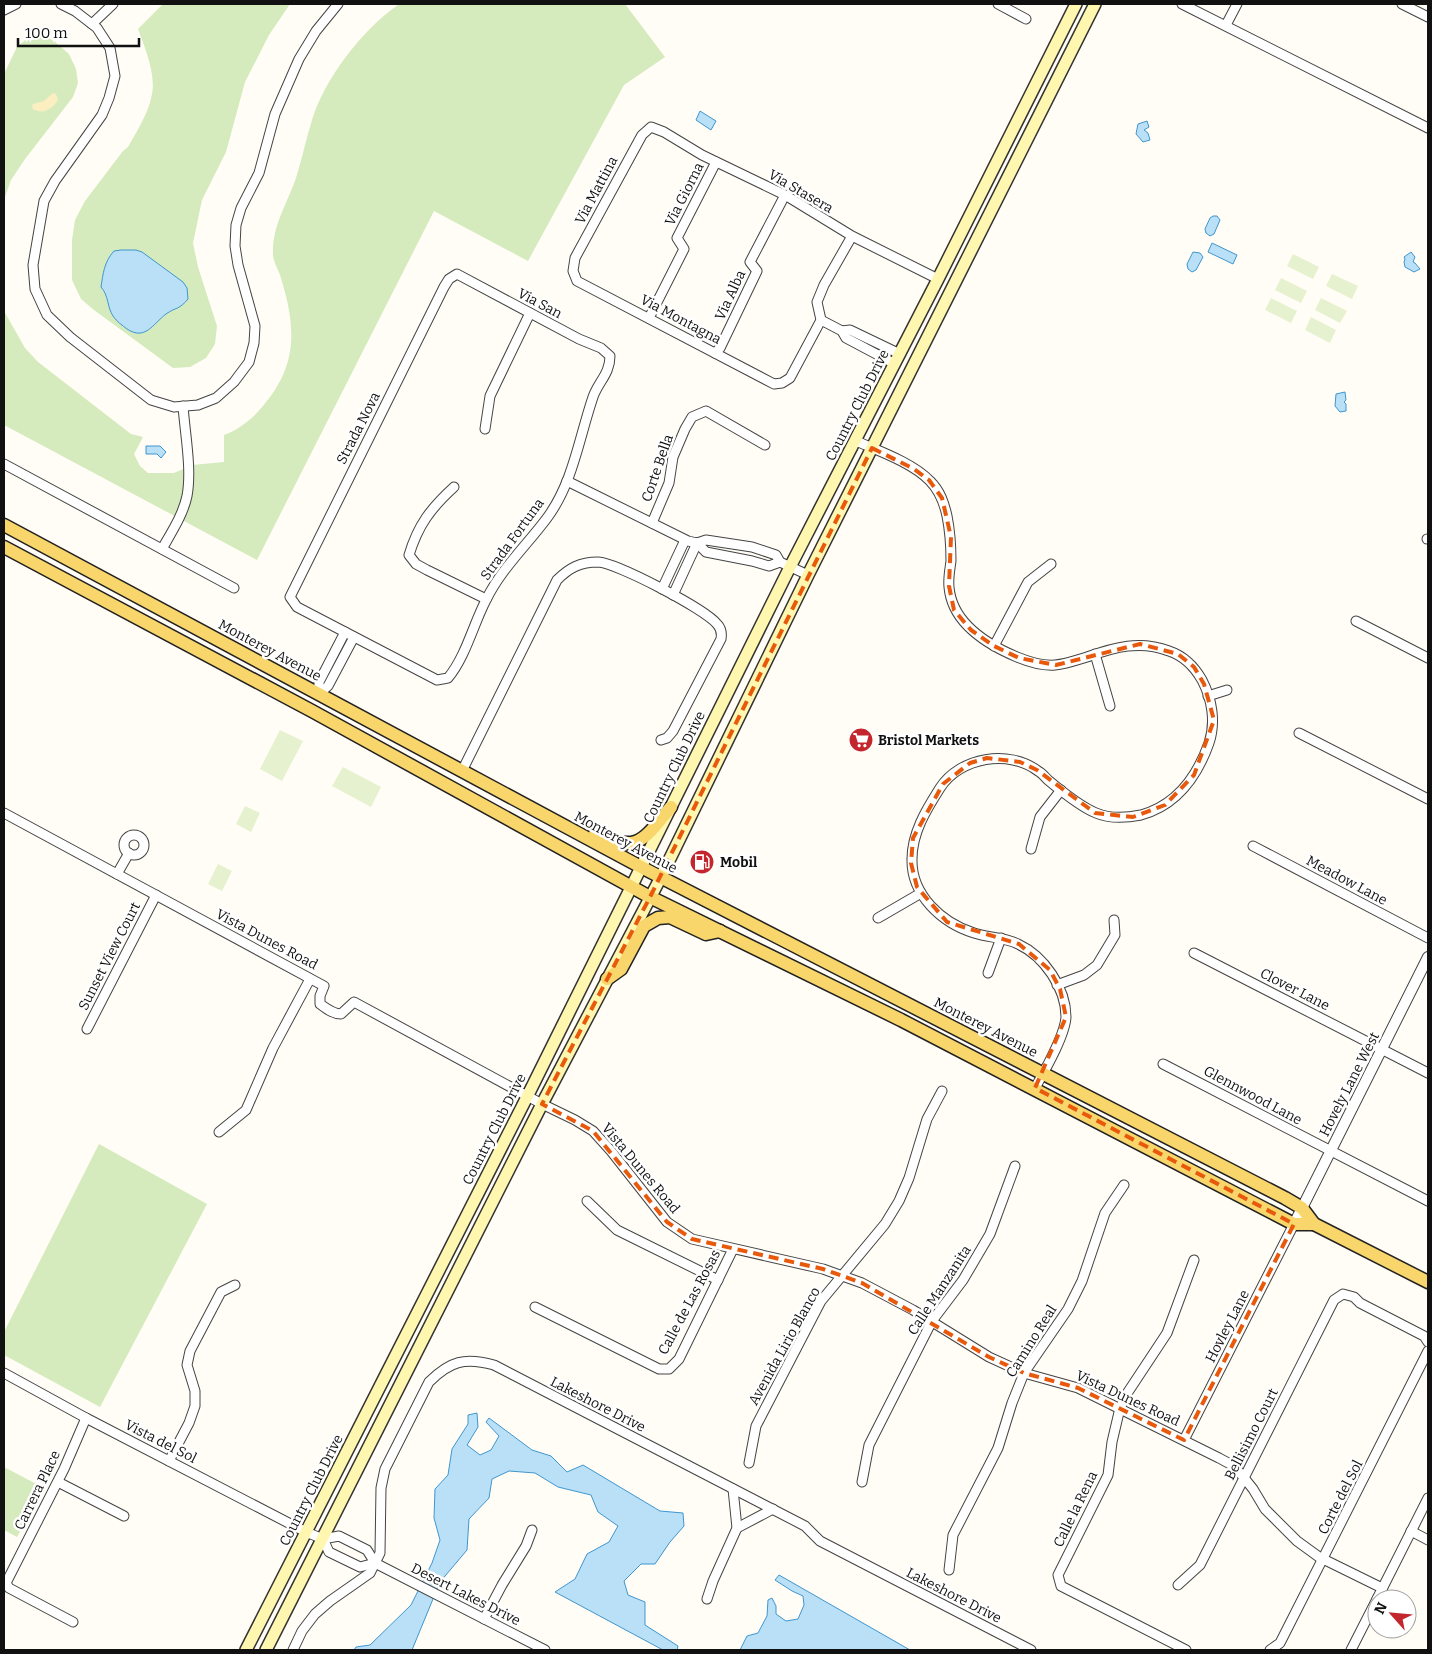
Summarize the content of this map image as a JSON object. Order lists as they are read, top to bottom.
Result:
{
  "streets": {
    "main road": ["Country Club Drive", "Monterey Avenue"],
    "street": [
      "Via Mattina",
      "Via Stasera",
      "Via Giorna",
      "Via Alba",
      "Via San",
      "Via Montagna",
      "Strada Nova",
      "Corte Bella",
      "Strada Fortuna",
      "Meadow Lane",
      "Vista Dunes Road",
      "Sunset View Court",
      "Clover Lane",
      "Hovely Lane West",
      "Glennwood Lane",
      "Calle Manzanita",
      "Calle de Las Rosas",
      "Hovley Lane",
      "Camino Real",
      "Avenida Lirio Blanco",
      "Lakeshore Drive",
      "Bellisimo Court",
      "Vista del Sol",
      "Carrera Place",
      "Corte del Sol",
      "Calle la Rena",
      "Desert Lakes Drive"
    ]
  },
  "crossings": [
    ["Via Mattina", "Via Stasera"],
    ["Via Mattina", "Via Montagna"],
    ["Via Stasera", "Via Giorna"],
    ["Via Stasera", "Via Alba"],
    ["Via Stasera", "Country Club Drive"],
    ["Via Giorna", "Via Montagna"],
    ["Via Alba", "Via Montagna"],
    ["Via San", "Strada Nova"],
    ["Via San", "Strada Fortuna"],
    ["Country Club Drive", "Monterey Avenue"],
    ["Country Club Drive", "Vista Dunes Road"],
    ["Country Club Drive", "Vista del Sol"],
    ["Country Club Drive", "Desert Lakes Drive"],
    ["Monterey Avenue", "Hovely Lane West"],
    ["Monterey Avenue", "Hovley Lane"],
    ["Vista Dunes Road", "Sunset View Court"],
    ["Vista Dunes Road", "Calle Manzanita"],
    ["Vista Dunes Road", "Calle de Las Rosas"],
    ["Vista Dunes Road", "Hovley Lane"],
    ["Vista Dunes Road", "Camino Real"],
    ["Vista Dunes Road", "Avenida Lirio Blanco"],
    ["Vista Dunes Road", "Bellisimo Court"],
    ["Vista Dunes Road", "Corte del Sol"],
    ["Vista Dunes Road", "Calle la Rena"],
    ["Clover Lane", "Hovely Lane West"],
    ["Hovely Lane West", "Glennwood Lane"],
    ["Hovely Lane West", "Hovley Lane"],
    ["Lakeshore Drive", "Desert Lakes Drive"],
    ["Vista del Sol", "Carrera Place"],
    ["Vista del Sol", "Desert Lakes Drive"]
  ],
  "places": {
    "supermarket": ["Bristol Markets"],
    "fuel station": ["Mobil"]
  },
  "scale_bar": "100 m",
  "north": "top left"
}
